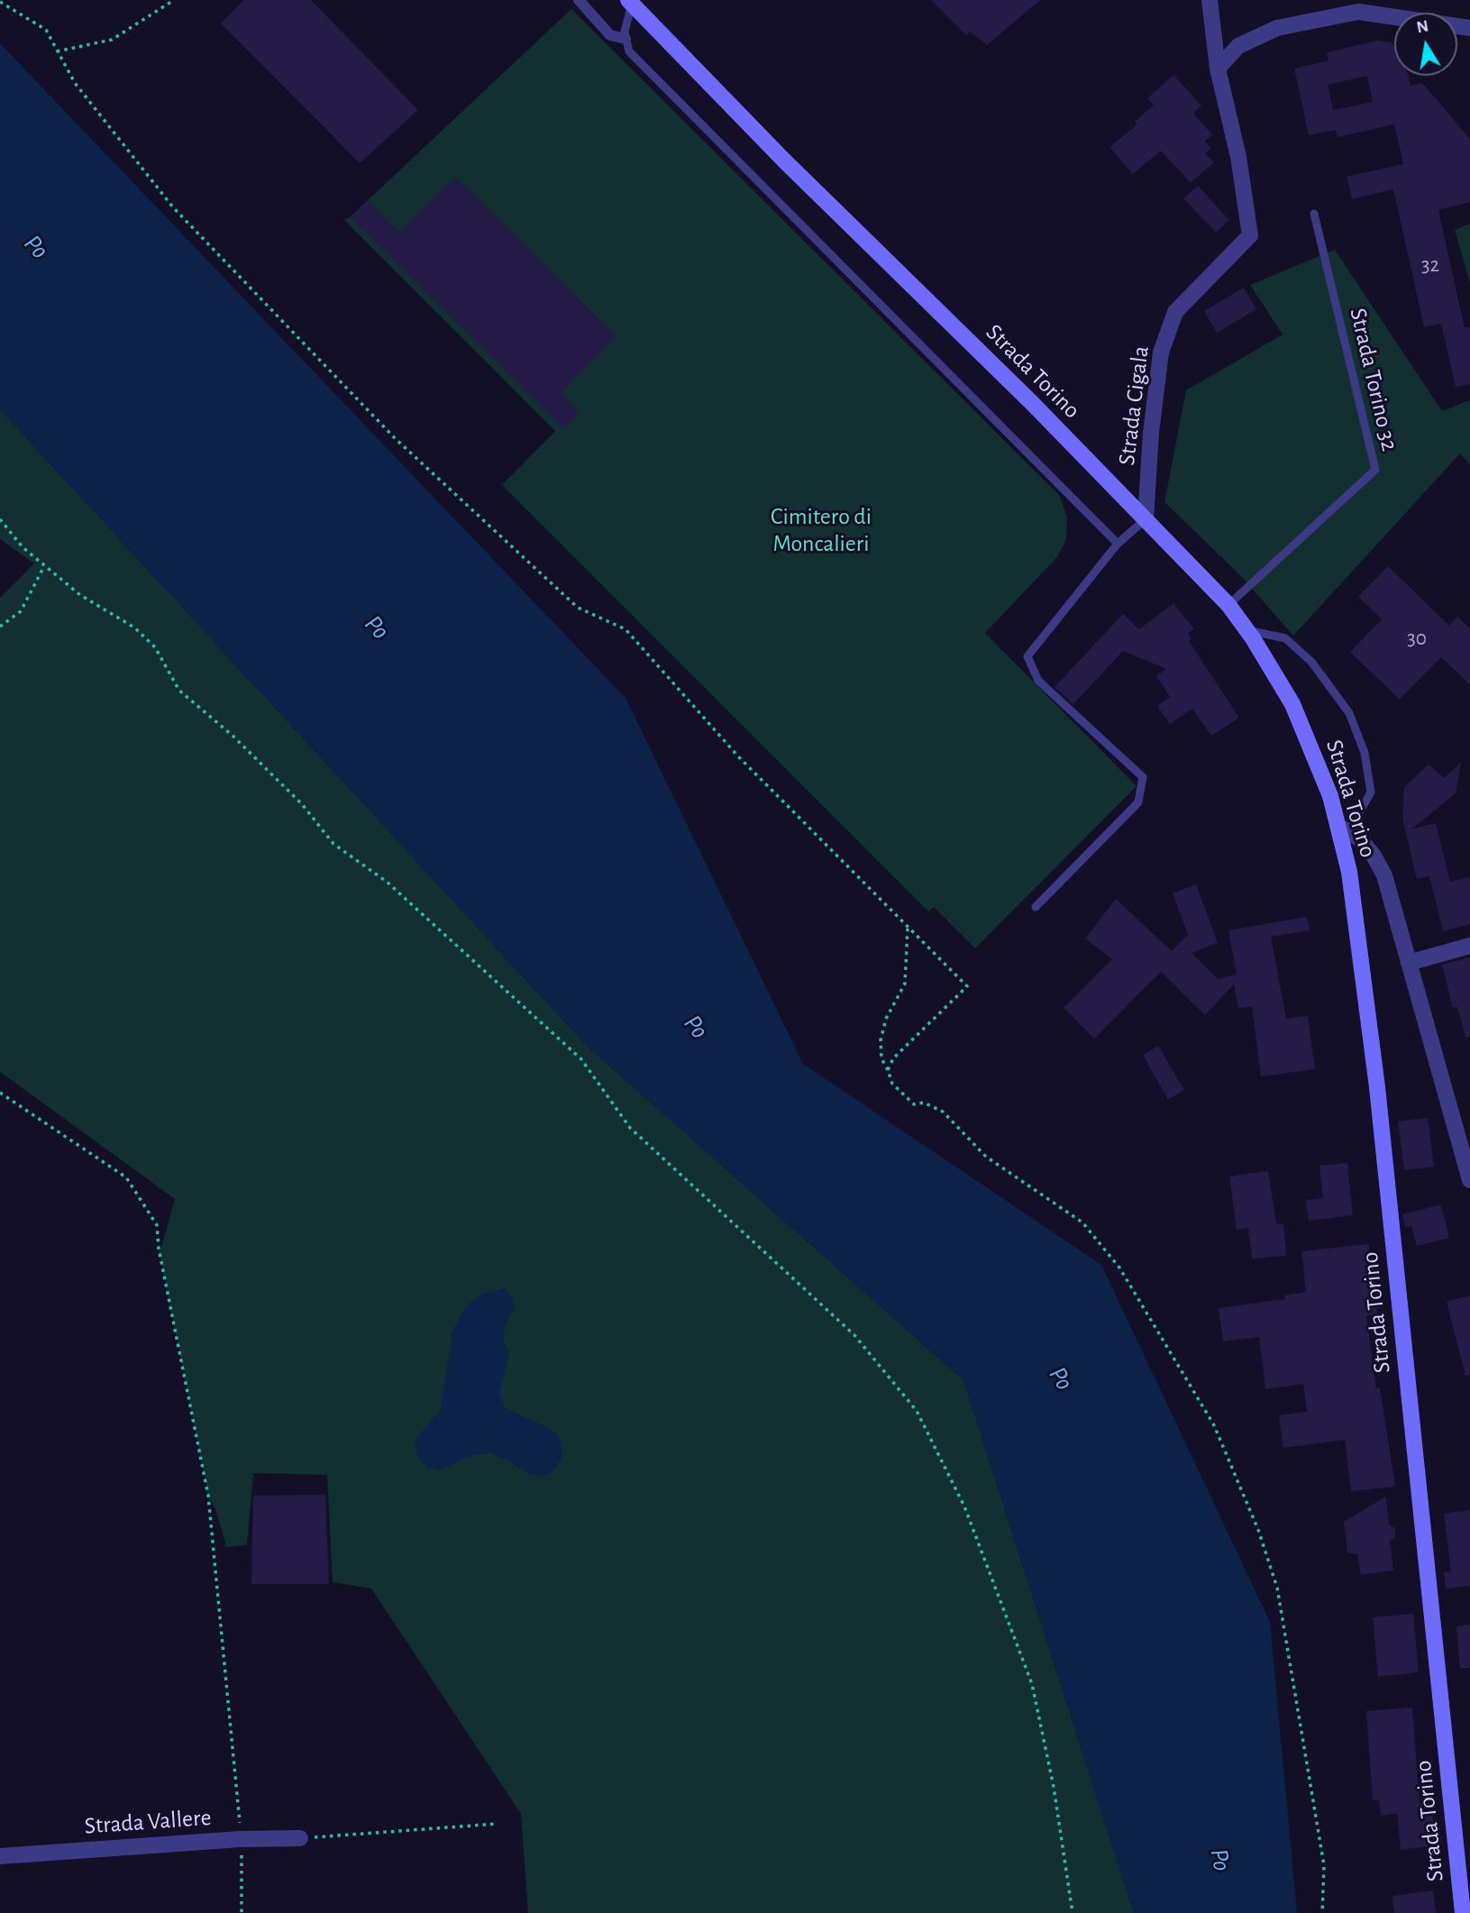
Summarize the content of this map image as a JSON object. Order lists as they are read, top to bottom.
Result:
{
  "streets": {
    "main road": ["Strada Torino"],
    "street": ["Strada Cigala", "Strada Vallere"],
    "lane": ["Strada Torino 32"]
  },
  "crossings": [
    ["Strada Torino", "Strada Torino 32"],
    ["Strada Torino", "Strada Cigala"]
  ],
  "water": ["Po"],
  "parks": ["Cimitero di Moncalieri"],
  "house_numbers": ["32", "30"],
  "north": "top"
}
